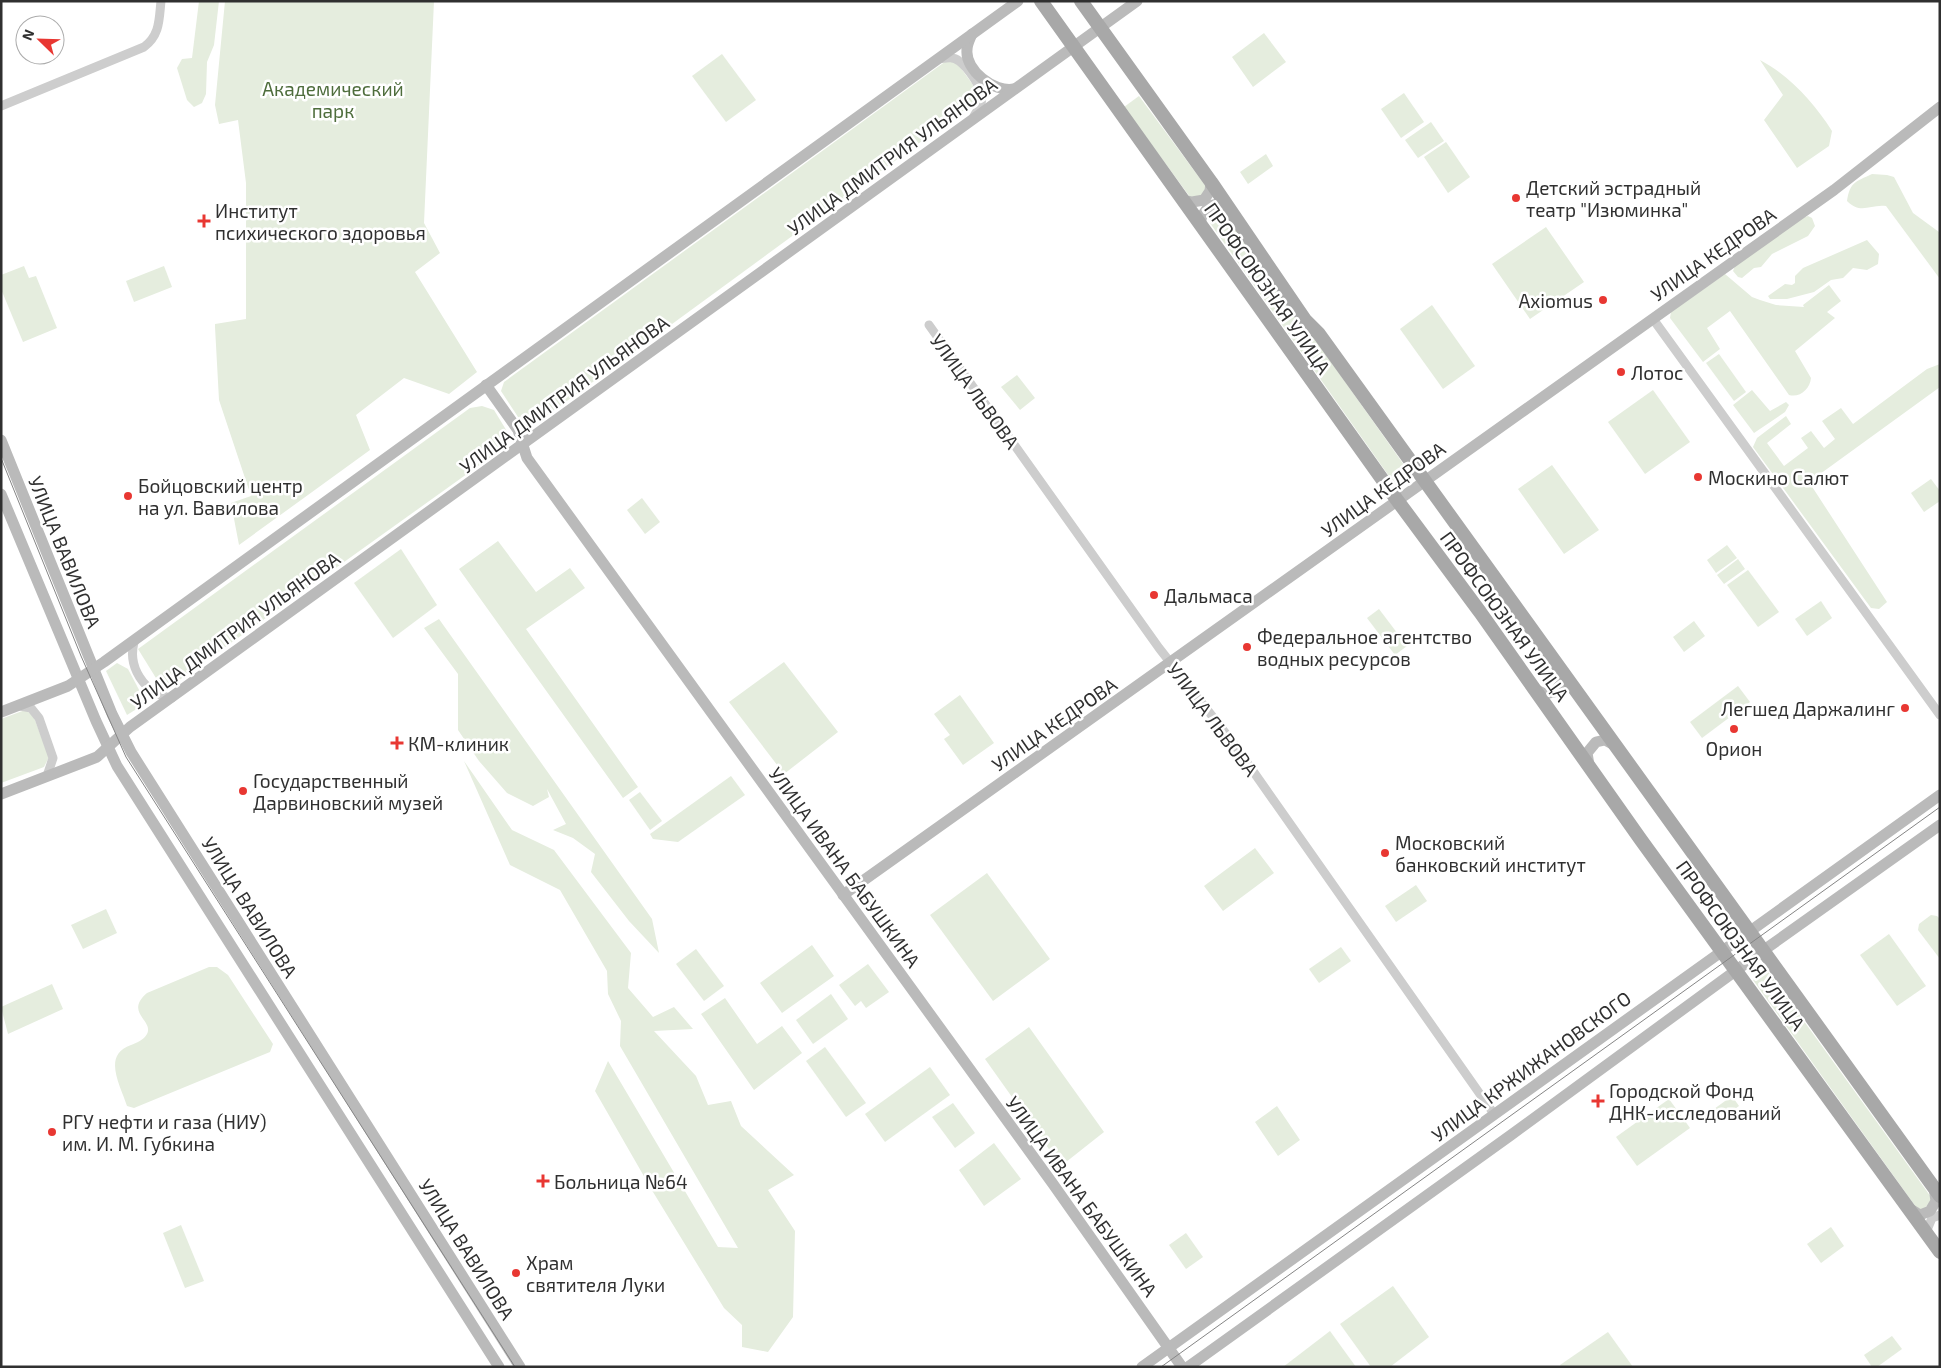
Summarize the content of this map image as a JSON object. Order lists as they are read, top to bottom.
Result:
{
  "streets": {
    "main road": [
      "УЛИЦА ДМИТРИЯ УЛЬЯНОВА",
      "УЛИЦА КЕДРОВА",
      "ПРОФСОЮЗНАЯ УЛИЦА",
      "УЛИЦА ВАВИЛОВА",
      "УЛИЦА ИВАНА БАБУШКИНА",
      "УЛИЦА КРЖИЖАНОВСКОГО"
    ],
    "street": ["УЛИЦА ЛЬВОВА"]
  },
  "crossings": [
    ["УЛИЦА ДМИТРИЯ УЛЬЯНОВА", "ПРОФСОЮЗНАЯ УЛИЦА"],
    ["УЛИЦА ДМИТРИЯ УЛЬЯНОВА", "УЛИЦА ВАВИЛОВА"],
    ["УЛИЦА ДМИТРИЯ УЛЬЯНОВА", "УЛИЦА ИВАНА БАБУШКИНА"],
    ["УЛИЦА КЕДРОВА", "ПРОФСОЮЗНАЯ УЛИЦА"],
    ["УЛИЦА КЕДРОВА", "УЛИЦА ЛЬВОВА"],
    ["УЛИЦА КЕДРОВА", "УЛИЦА ИВАНА БАБУШКИНА"],
    ["ПРОФСОЮЗНАЯ УЛИЦА", "УЛИЦА КРЖИЖАНОВСКОГО"],
    ["УЛИЦА ЛЬВОВА", "УЛИЦА КРЖИЖАНОВСКОГО"],
    ["УЛИЦА ИВАНА БАБУШКИНА", "УЛИЦА КРЖИЖАНОВСКОГО"]
  ],
  "parks": ["Академический парк"],
  "places": {
    "other": [
      "Детский эстрадный театр \"Изюминка\"",
      "Axiomus",
      "Лотос",
      "Москино Салют",
      "Бойцовский центр на ул. Вавилова",
      "Дальмаса",
      "Федеральное агентство водных ресурсов",
      "Легшед Даржалинг",
      "Орион",
      "Государственный Дарвиновский музей",
      "Московский банковский институт",
      "РГУ нефти и газа (НИУ) им. И. М. Губкина",
      "Храм святителя Луки"
    ],
    "health": [
      "Институт психического здоровья",
      "КМ-клиник",
      "Городской Фонд ДНК-исследований",
      "Больница №64"
    ]
  },
  "north": "top left"
}
